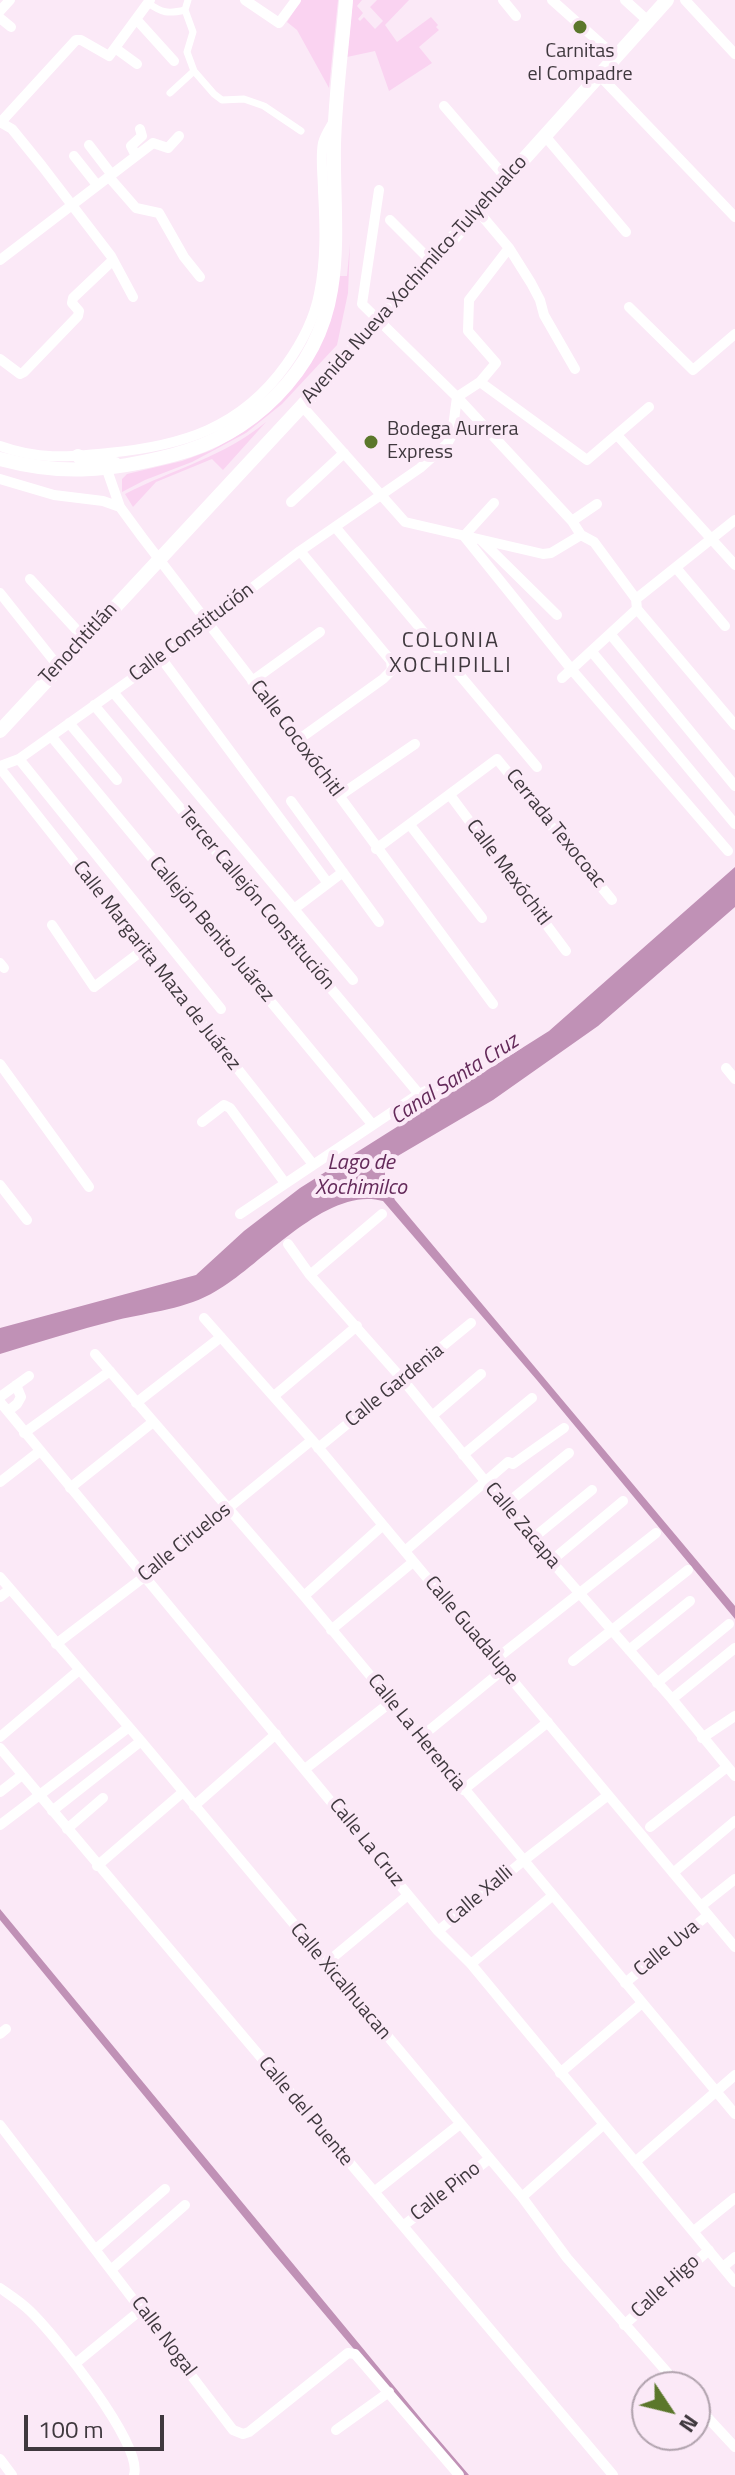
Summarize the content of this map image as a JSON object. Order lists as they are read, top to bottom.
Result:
{
  "streets": {
    "main road": ["Avenida Nueva Xochimilco-Tulyehualco", "Tenochtitlán"],
    "street": [
      "Calle Constitución",
      "Calle Cocoxóchitl",
      "Cerrada Texocoac",
      "Calle Mexóchitl",
      "Tercer Callejón Constitución",
      "Callejón Benito Juárez",
      "Calle Margarita Maza de Juárez",
      "Calle Gardenia",
      "Calle Zacapa",
      "Calle Ciruelos",
      "Calle Guadalupe",
      "Calle La Herencia",
      "Calle La Cruz",
      "Calle Xalli",
      "Calle Uva",
      "Calle Xicalhuacan",
      "Calle del Puente",
      "Calle Pino",
      "Calle Higo",
      "Calle Nogal"
    ]
  },
  "crossings": [
    ["Avenida Nueva Xochimilco-Tulyehualco", "Tenochtitlán"],
    ["Avenida Nueva Xochimilco-Tulyehualco", "Calle Cocoxóchitl"],
    ["Calle Constitución", "Calle Cocoxóchitl"],
    ["Calle Constitución", "Tercer Callejón Constitución"],
    ["Calle Constitución", "Callejón Benito Juárez"],
    ["Calle Constitución", "Calle Margarita Maza de Juárez"],
    ["Tenochtitlán", "Calle Cocoxóchitl"],
    ["Cerrada Texocoac", "Calle Mexóchitl"],
    ["Calle Gardenia", "Calle Zacapa"],
    ["Calle Gardenia", "Calle Ciruelos"],
    ["Calle Gardenia", "Calle Guadalupe"],
    ["Calle Ciruelos", "Calle Guadalupe"],
    ["Calle Ciruelos", "Calle La Herencia"],
    ["Calle Ciruelos", "Calle La Cruz"],
    ["Calle Ciruelos", "Calle Xicalhuacan"],
    ["Calle Guadalupe", "Calle Xalli"],
    ["Calle Guadalupe", "Calle Uva"],
    ["Calle La Herencia", "Calle Xalli"],
    ["Calle La Herencia", "Calle Uva"],
    ["Calle La Cruz", "Calle Xalli"],
    ["Calle La Cruz", "Calle Higo"],
    ["Calle Xicalhuacan", "Calle Pino"],
    ["Calle Xicalhuacan", "Calle Higo"],
    ["Calle del Puente", "Calle Pino"]
  ],
  "districts": ["COLONIA XOCHIPILLI"],
  "water": ["Canal Santa Cruz", "Lago de Xochimilco"],
  "places": ["Carnitas el Compadre", "Bodega Aurrera Express"],
  "scale_bar": "100 m",
  "north": "bottom right"
}
